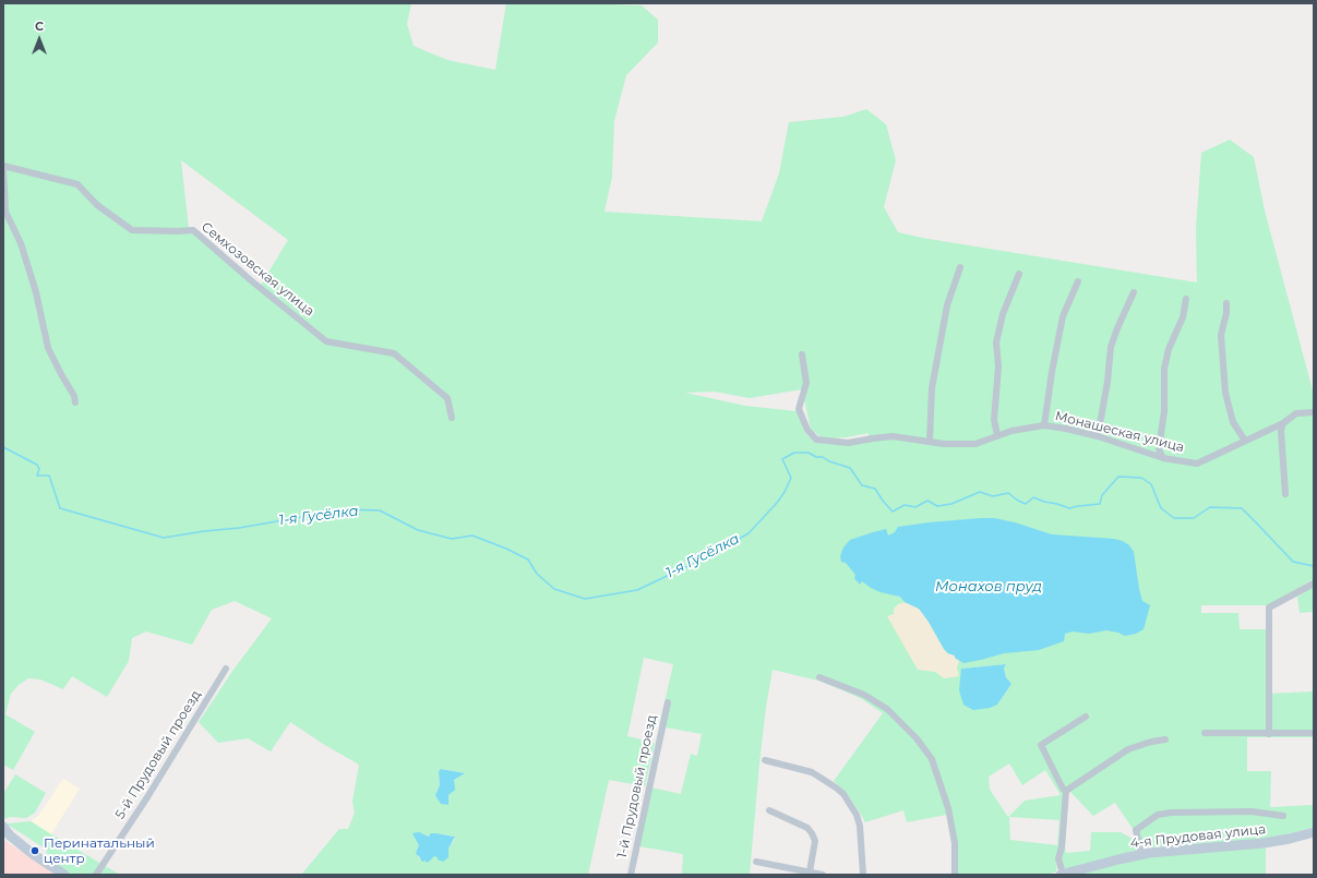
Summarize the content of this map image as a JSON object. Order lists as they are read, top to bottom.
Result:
{
  "streets": {
    "main road": ["4-я Прудовая улица"],
    "street": [
      "Семхозовская улица",
      "Монашеская улица",
      "5-й Прудовый проезд",
      "1-й Прудовый проезд"
    ]
  },
  "water": ["1-я Гусёлка", "Монахов пруд"],
  "places": ["Перинатальный центр"],
  "north": "top"
}
